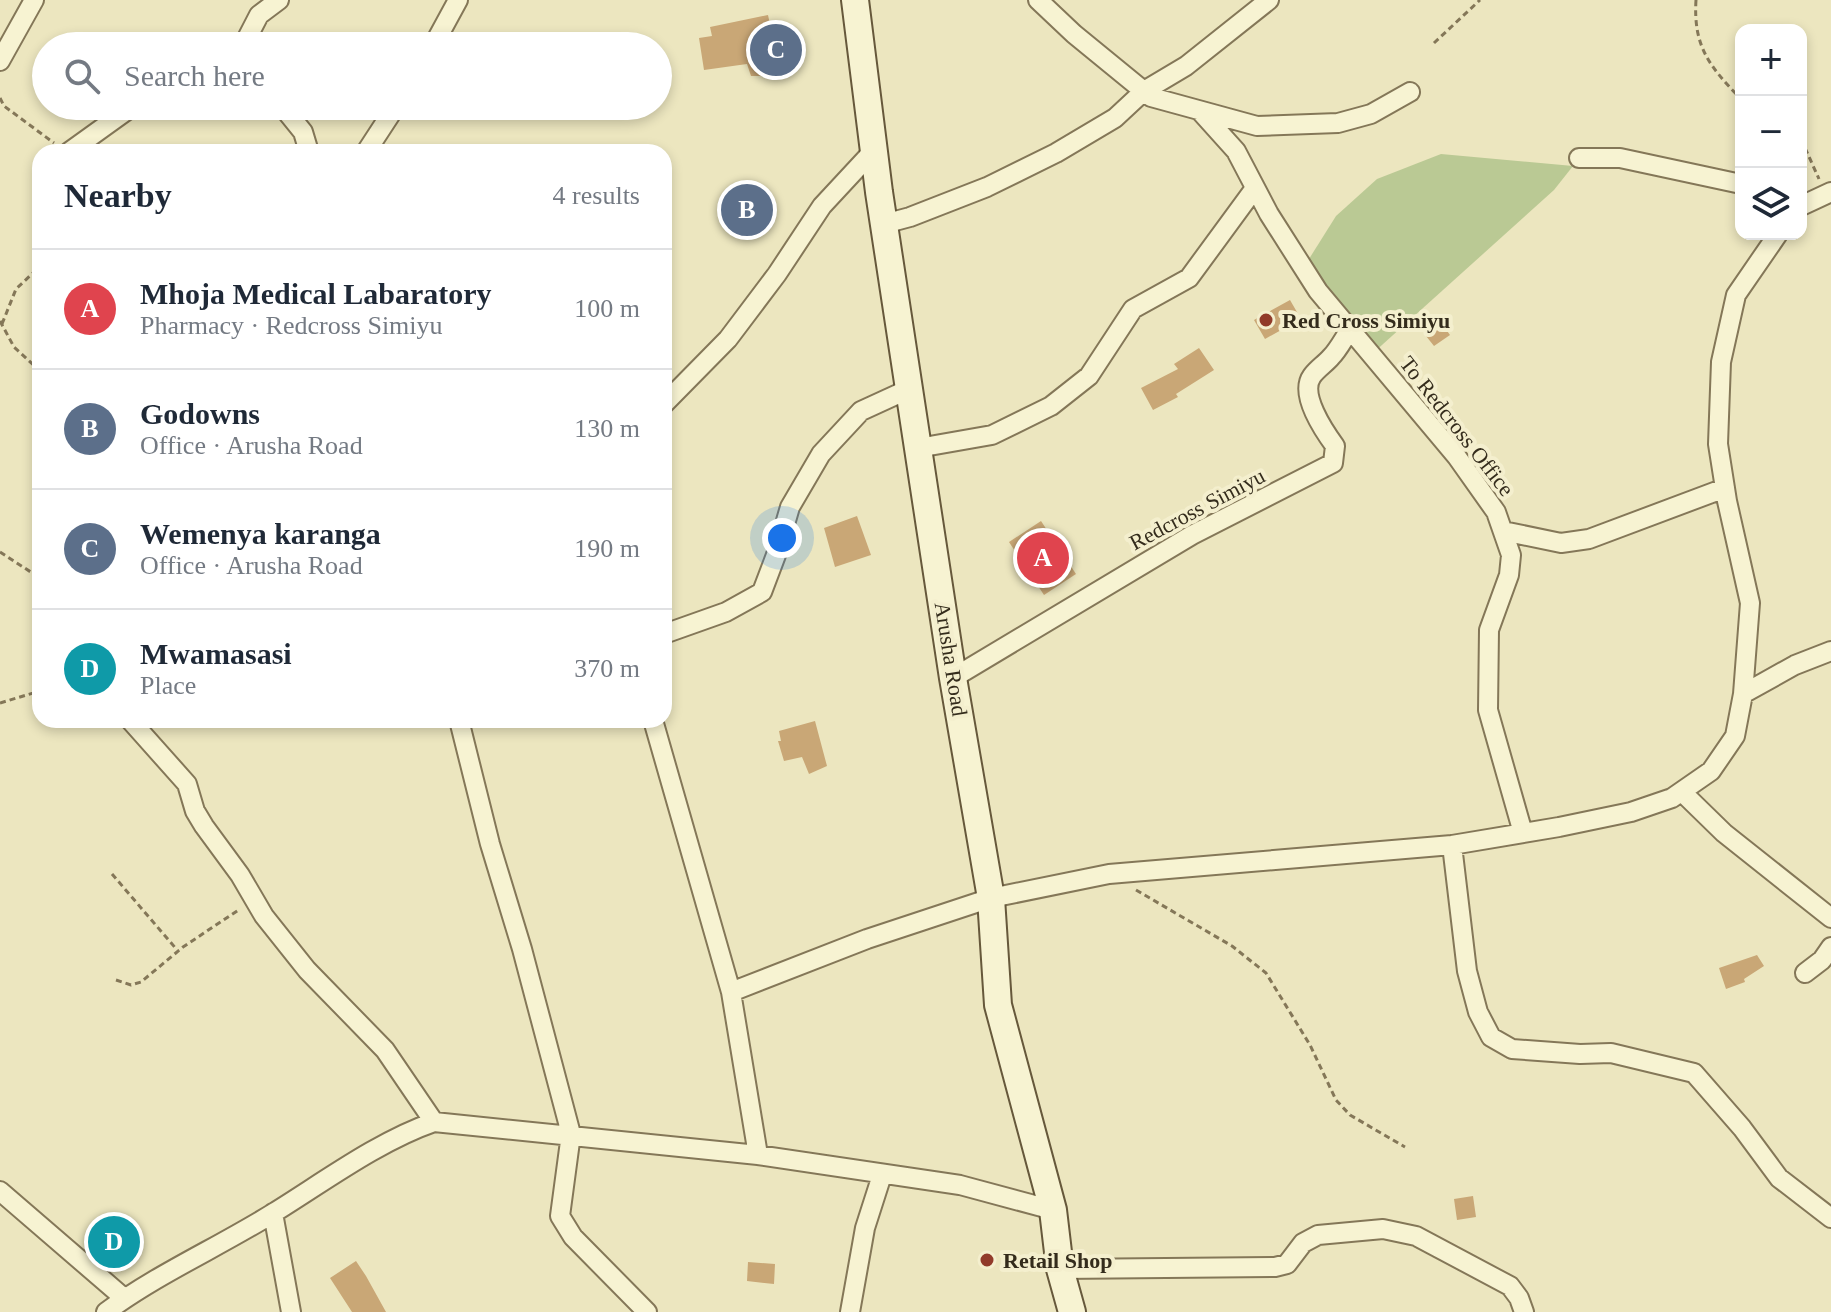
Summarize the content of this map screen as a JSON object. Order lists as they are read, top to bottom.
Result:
{
  "streets": {
    "main road": ["Arusha Road"],
    "street": ["To Redcross Office", "Redcross Simiyu"]
  },
  "crossings": [
    ["To Redcross Office", "Redcross Simiyu"],
    ["Redcross Simiyu", "Arusha Road"]
  ],
  "places": ["Red Cross Simiyu", "Retail Shop"],
  "page": {
    "pins": [
      "C",
      "B",
      "A",
      "D"
    ],
    "map_buttons": ["+", "−"],
    "search": "Search here",
    "heading": ["Nearby", "4 results"],
    "list": [
      {
        "mark": "A",
        "name": "Mhoja Medical Labaratory",
        "note": "Pharmacy · Redcross Simiyu",
        "value": "100 m"
      },
      {
        "mark": "B",
        "name": "Godowns",
        "note": "Office · Arusha Road",
        "value": "130 m"
      },
      {
        "mark": "C",
        "name": "Wemenya karanga",
        "note": "Office · Arusha Road",
        "value": "190 m"
      },
      {
        "mark": "D",
        "name": "Mwamasasi",
        "note": "Place",
        "value": "370 m"
      }
    ]
  }
}
